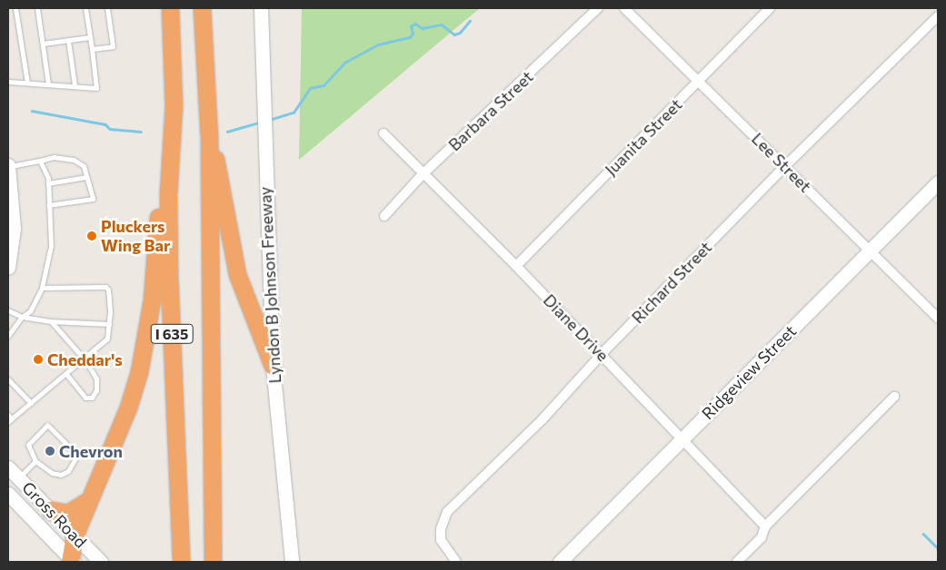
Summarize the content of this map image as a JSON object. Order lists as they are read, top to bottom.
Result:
{
  "streets": {
    "highway": ["I 635"],
    "main road": ["Lyndon B Johnson Freeway", "Ridgeview Street", "Gross Road"],
    "street": [
      "Barbara Street",
      "Juanita Street",
      "Lee Street",
      "Richard Street",
      "Diane Drive"
    ]
  },
  "crossings": [
    ["Barbara Street", "Diane Drive"],
    ["Juanita Street", "Lee Street"],
    ["Juanita Street", "Diane Drive"],
    ["Lee Street", "Richard Street"],
    ["Lee Street", "Ridgeview Street"],
    ["Richard Street", "Diane Drive"],
    ["Diane Drive", "Ridgeview Street"]
  ],
  "places": ["Pluckers Wing Bar", "Cheddar's", "Chevron"]
}
